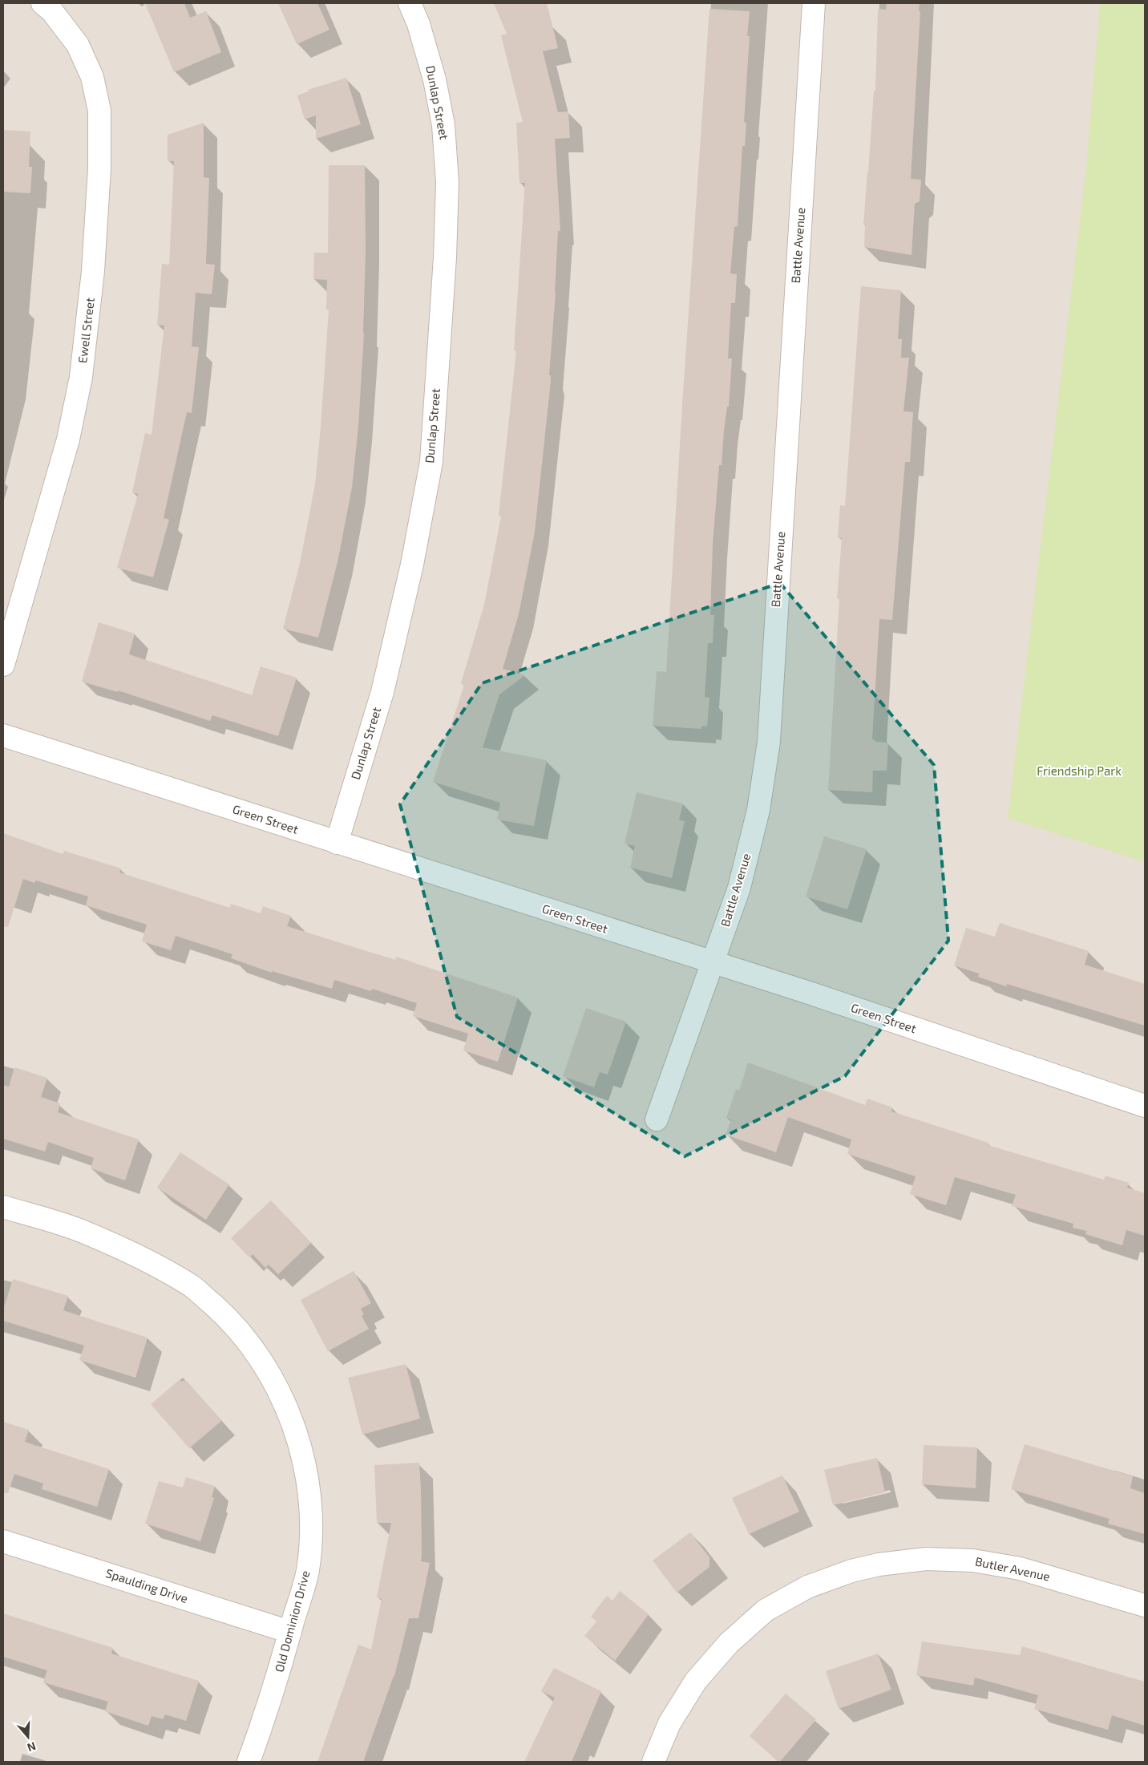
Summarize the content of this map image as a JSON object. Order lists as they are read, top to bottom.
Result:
{
  "streets": {
    "street": [
      "Dunlap Street",
      "Battle Avenue",
      "Ewell Street",
      "Green Street",
      "Butler Avenue",
      "Spaulding Drive",
      "Old Dominion Drive"
    ]
  },
  "crossings": [
    ["Dunlap Street", "Green Street"],
    ["Battle Avenue", "Green Street"],
    ["Spaulding Drive", "Old Dominion Drive"]
  ],
  "parks": ["Friendship Park"],
  "north": "bottom"
}
